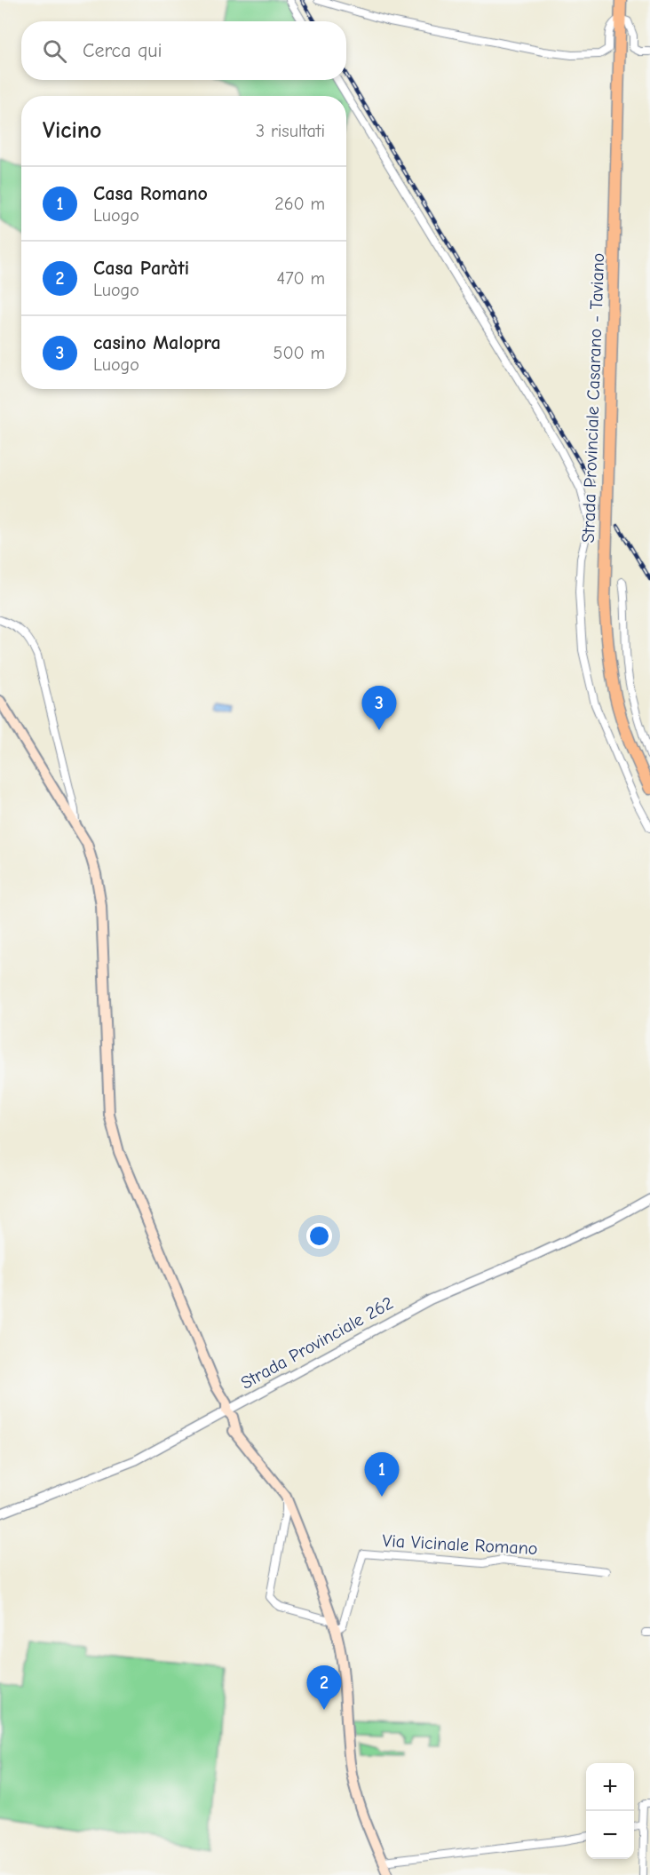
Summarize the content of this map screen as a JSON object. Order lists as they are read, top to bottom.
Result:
{
  "streets": {
    "main road": ["Strada Provinciale Casarano - Taviano"],
    "street": ["Strada Provinciale 262", "Via Vicinale Romano"]
  },
  "page": {
    "search": "Cerca qui",
    "heading": ["Vicino", "3 risultati"],
    "list": [
      {
        "mark": "1",
        "name": "Casa Romano",
        "note": "Luogo",
        "value": "260 m"
      },
      {
        "mark": "2",
        "name": "Casa Paràti",
        "note": "Luogo",
        "value": "470 m"
      },
      {
        "mark": "3",
        "name": "casino Malopra",
        "note": "Luogo",
        "value": "500 m"
      }
    ],
    "pins": ["3", "1", "2"],
    "map_buttons": ["+", "−"]
  }
}
